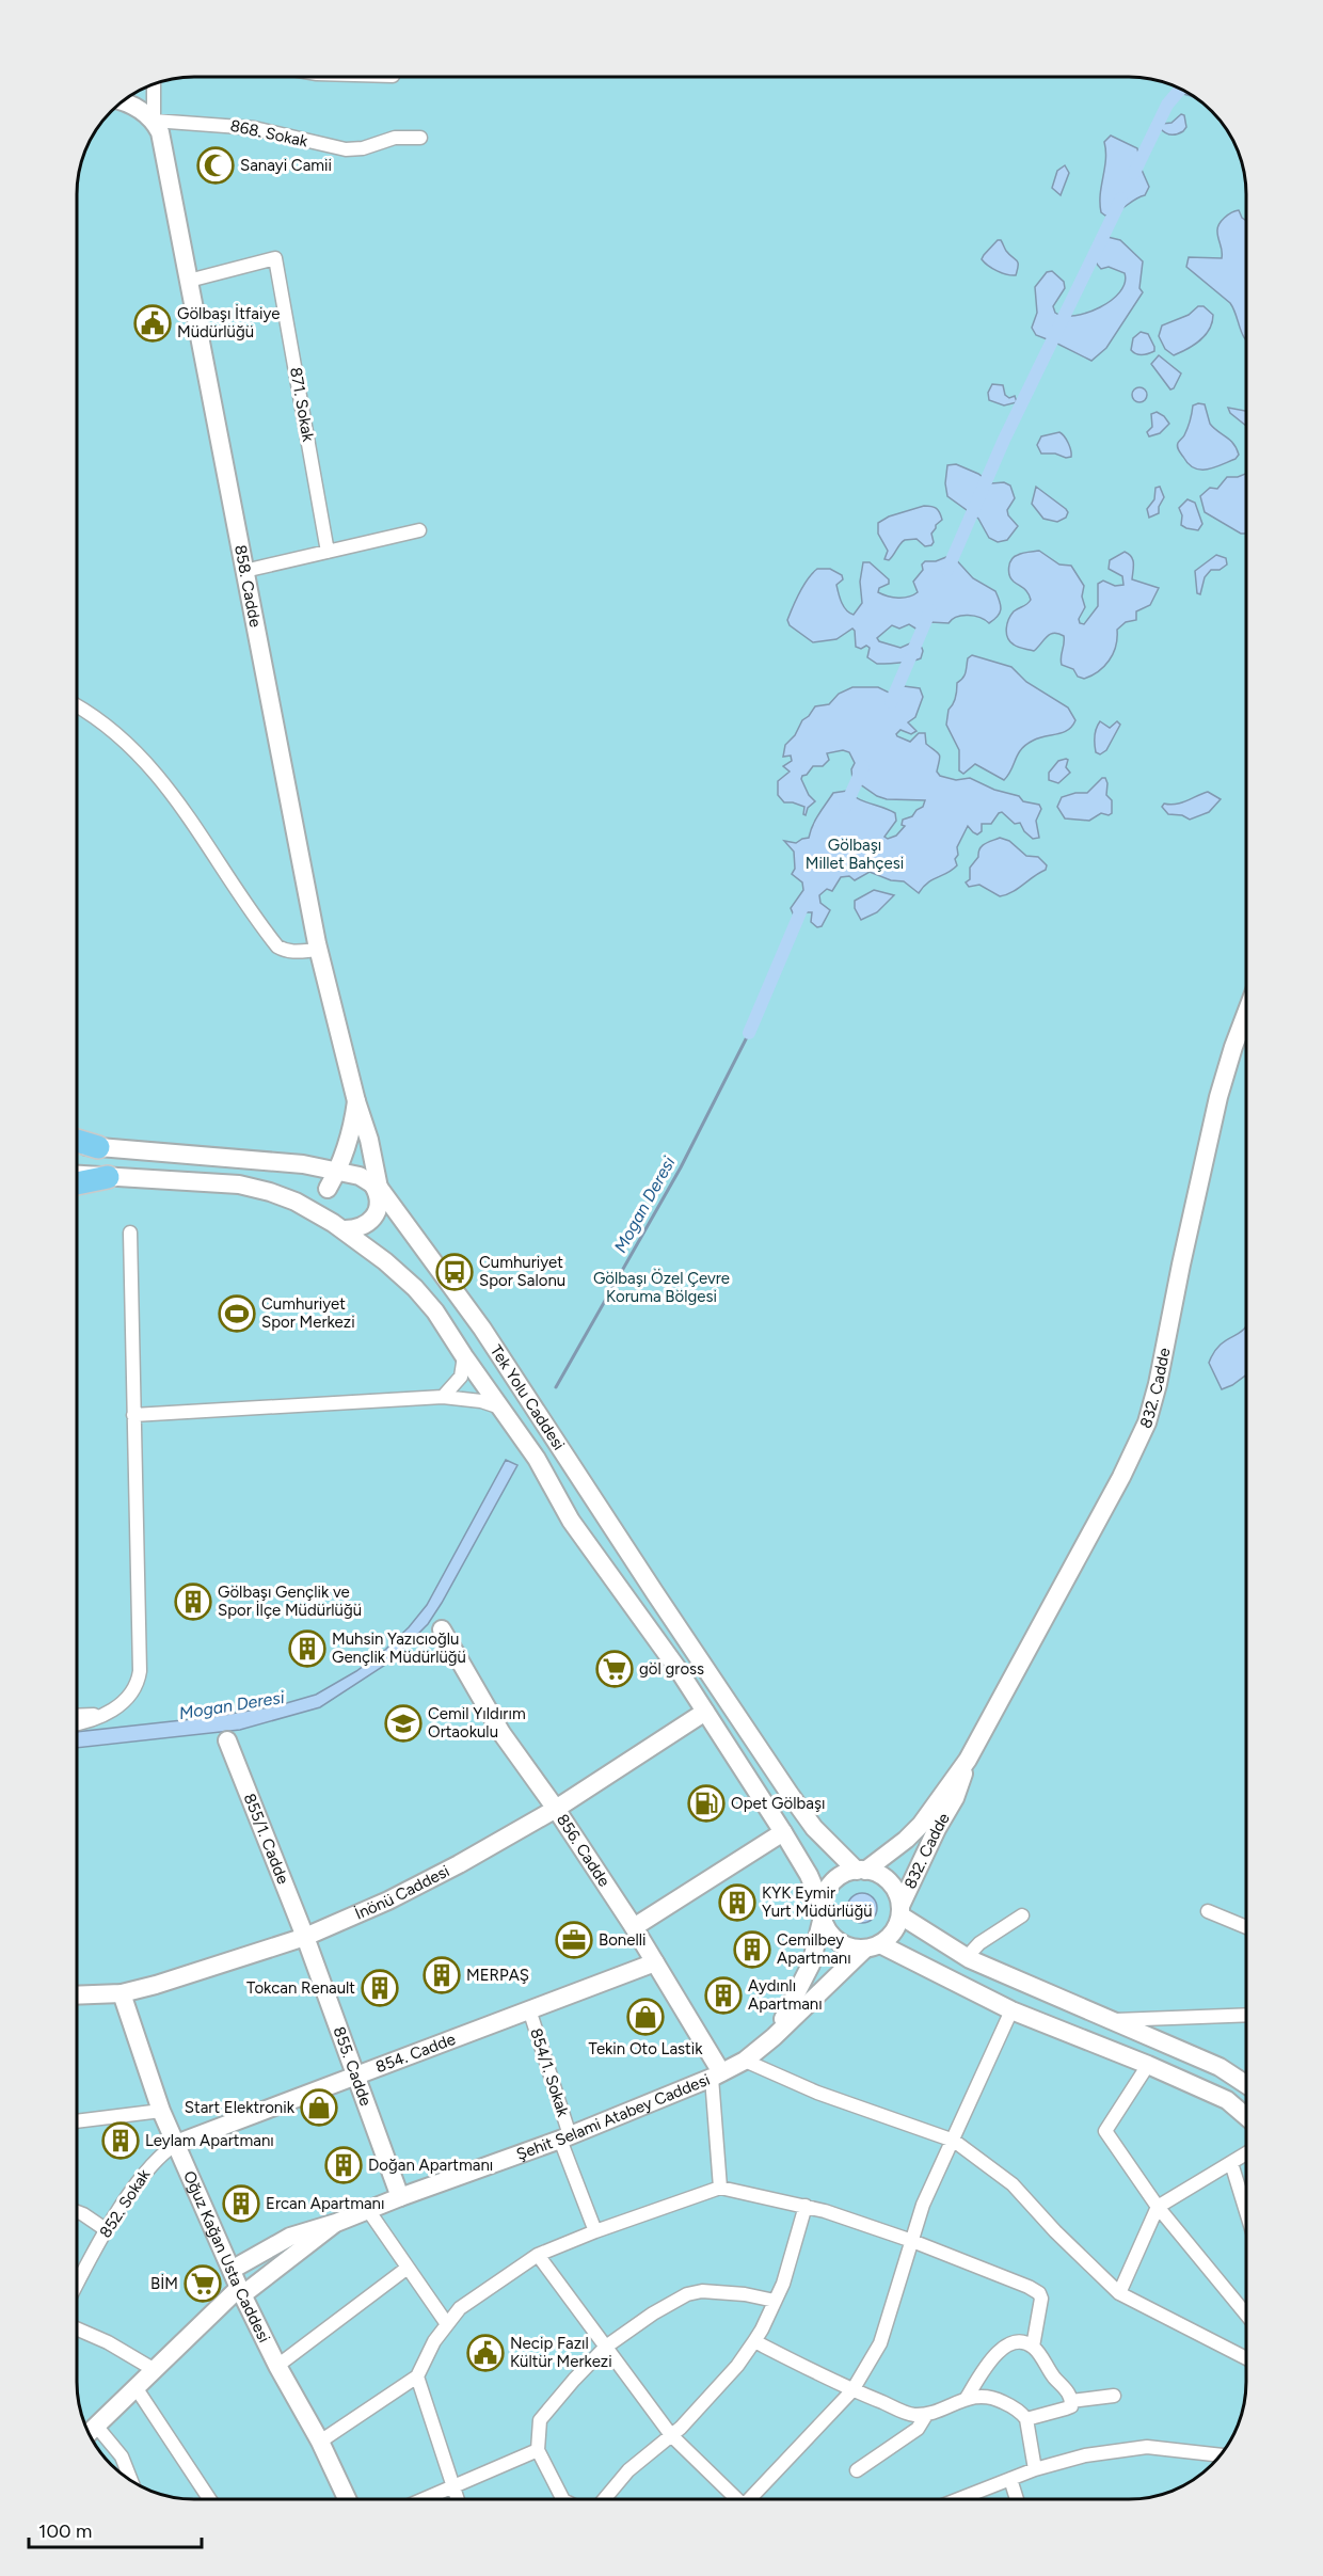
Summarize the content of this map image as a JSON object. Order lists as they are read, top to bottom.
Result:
{
  "streets": {
    "street": [
      "868. Sokak",
      "871. Sokak",
      "858. Cadde",
      "832. Cadde",
      "Tek Yolu Caddesi",
      "855/1. Cadde",
      "856. Cadde",
      "İnönü Caddesi",
      "854. Cadde",
      "855. Cadde",
      "854/1. Sokak",
      "Şehit Selami Atabey Caddesi",
      "852. Sokak",
      "Oğuz Kağan Usta Caddesi"
    ]
  },
  "crossings": [
    ["868. Sokak", "858. Cadde"],
    ["871. Sokak", "858. Cadde"],
    ["858. Cadde", "Tek Yolu Caddesi"],
    ["832. Cadde", "Tek Yolu Caddesi"],
    ["832. Cadde", "Şehit Selami Atabey Caddesi"],
    ["Tek Yolu Caddesi", "İnönü Caddesi"],
    ["Tek Yolu Caddesi", "Şehit Selami Atabey Caddesi"],
    ["855/1. Cadde", "İnönü Caddesi"],
    ["855/1. Cadde", "855. Cadde"],
    ["856. Cadde", "İnönü Caddesi"],
    ["856. Cadde", "854. Cadde"],
    ["856. Cadde", "Şehit Selami Atabey Caddesi"],
    ["İnönü Caddesi", "855. Cadde"],
    ["İnönü Caddesi", "Oğuz Kağan Usta Caddesi"],
    ["854. Cadde", "855. Cadde"],
    ["854. Cadde", "854/1. Sokak"],
    ["854. Cadde", "852. Sokak"],
    ["854. Cadde", "Oğuz Kağan Usta Caddesi"],
    ["855. Cadde", "Şehit Selami Atabey Caddesi"],
    ["854/1. Sokak", "Şehit Selami Atabey Caddesi"],
    ["Şehit Selami Atabey Caddesi", "Oğuz Kağan Usta Caddesi"],
    ["852. Sokak", "Oğuz Kağan Usta Caddesi"]
  ],
  "water": ["Mogan Deresi"],
  "parks": ["Gölbaşı Millet Bahçesi", "Gölbaşı Özel Çevre Koruma Bölgesi"],
  "places": {
    "mosque": ["Sanayi Camii"],
    "public building": ["Gölbaşı İtfaiye Müdürlüğü", "Necip Fazıl Kültür Merkezi"],
    "bus stop": ["Cumhuriyet Spor Salonu"],
    "sports": ["Cumhuriyet Spor Merkezi"],
    "building": [
      "Gölbaşı Gençlik ve Spor İlçe Müdürlüğü",
      "Muhsin Yazıcıoğlu Gençlik Müdürlüğü",
      "KYK Eymir Yurt Müdürlüğü",
      "Cemilbey Apartmanı",
      "MERPAŞ",
      "Tokcan Renault",
      "Aydınlı Apartmanı",
      "Leylam Apartmanı",
      "Doğan Apartmanı",
      "Ercan Apartmanı"
    ],
    "supermarket": ["göl gross", "BİM"],
    "school or university": ["Cemil Yıldırım Ortaokulu"],
    "fuel station": ["Opet Gölbaşı"],
    "office": ["Bonelli"],
    "shop": ["Tekin Oto Lastik", "Start Elektronik"]
  },
  "scale_bar": "100 m"
}
